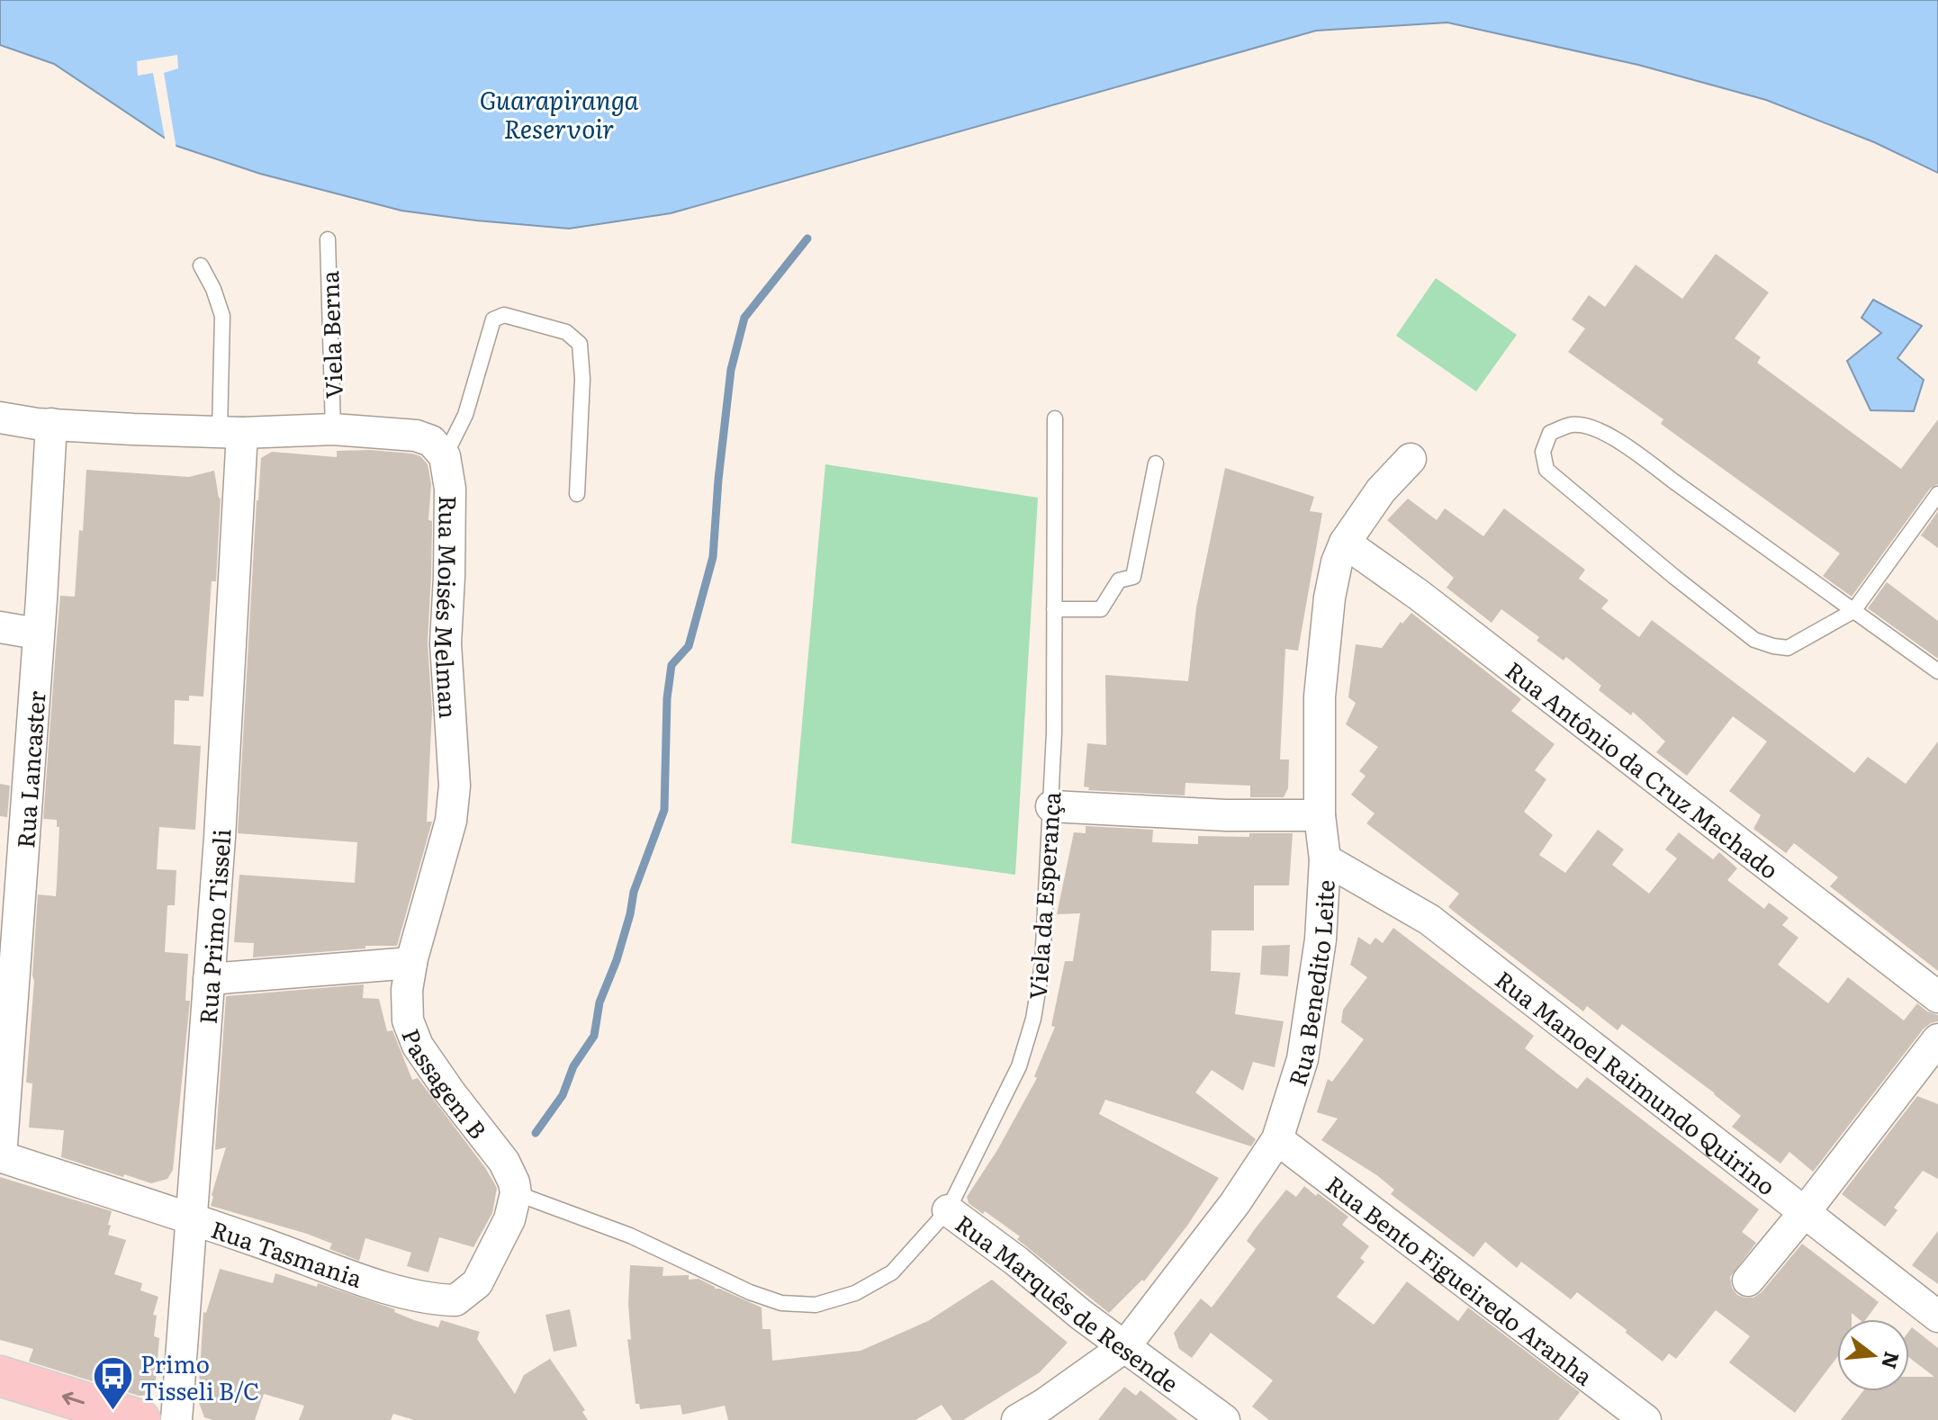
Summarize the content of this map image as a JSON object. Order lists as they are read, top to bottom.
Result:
{
  "streets": {
    "street": [
      "Rua Moisés Melman",
      "Rua Antônio da Cruz Machado",
      "Rua Lancaster",
      "Rua Primo Tisseli",
      "Rua Benedito Leite",
      "Passagem B",
      "Rua Manoel Raimundo Quirino",
      "Rua Tasmania",
      "Rua Bento Figueiredo Aranha",
      "Rua Marquês de Resende"
    ],
    "lane": ["Viela Berna", "Viela da Esperança"]
  },
  "crossings": [
    ["Rua Moisés Melman", "Passagem B"],
    ["Rua Antônio da Cruz Machado", "Rua Benedito Leite"],
    ["Rua Lancaster", "Rua Tasmania"],
    ["Viela da Esperança", "Passagem B"],
    ["Viela da Esperança", "Rua Tasmania"],
    ["Viela da Esperança", "Rua Marquês de Resende"],
    ["Rua Primo Tisseli", "Rua Tasmania"],
    ["Rua Benedito Leite", "Rua Manoel Raimundo Quirino"],
    ["Rua Benedito Leite", "Rua Bento Figueiredo Aranha"],
    ["Rua Benedito Leite", "Rua Marquês de Resende"],
    ["Passagem B", "Rua Tasmania"]
  ],
  "water": ["Guarapiranga Reservoir"],
  "places": {
    "bus stop": ["Primo Tisseli B/C"]
  },
  "north": "right"
}
